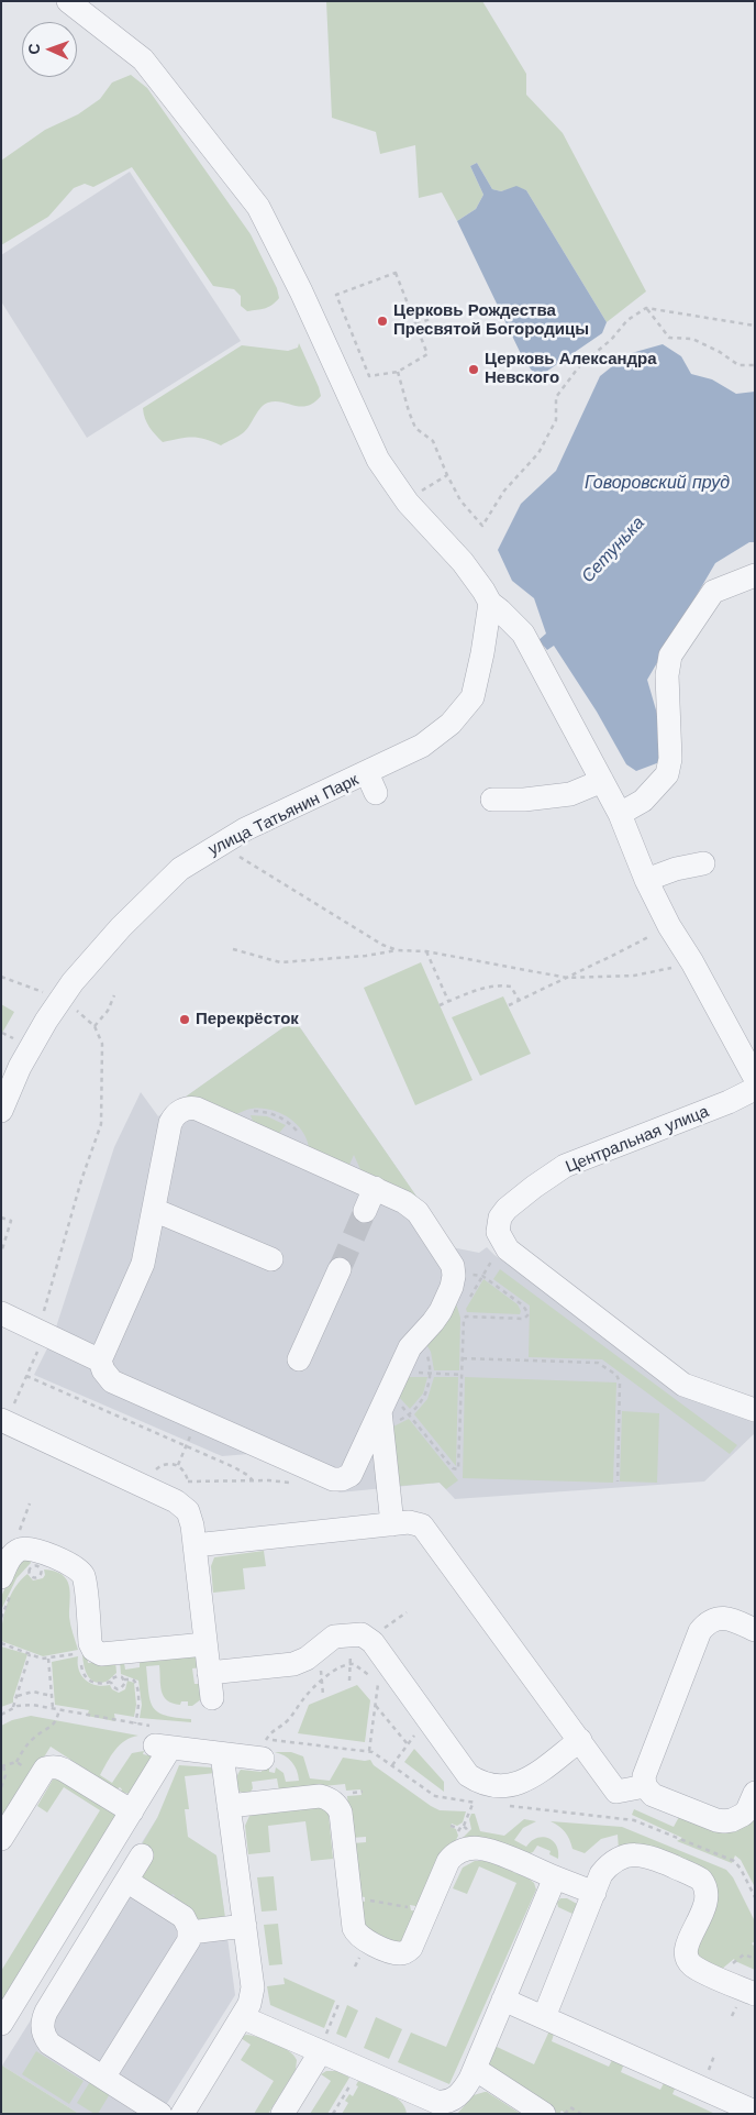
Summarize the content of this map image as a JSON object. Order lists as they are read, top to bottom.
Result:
{
  "streets": {
    "street": ["улица Татьянин Парк", "Центральная улица"]
  },
  "water": ["Говоровский пруд", "Сетунька"],
  "places": ["Церковь Рождества Пресвятой Богородицы", "Церковь Александра Невского", "Перекрёсток"],
  "north": "left"
}
